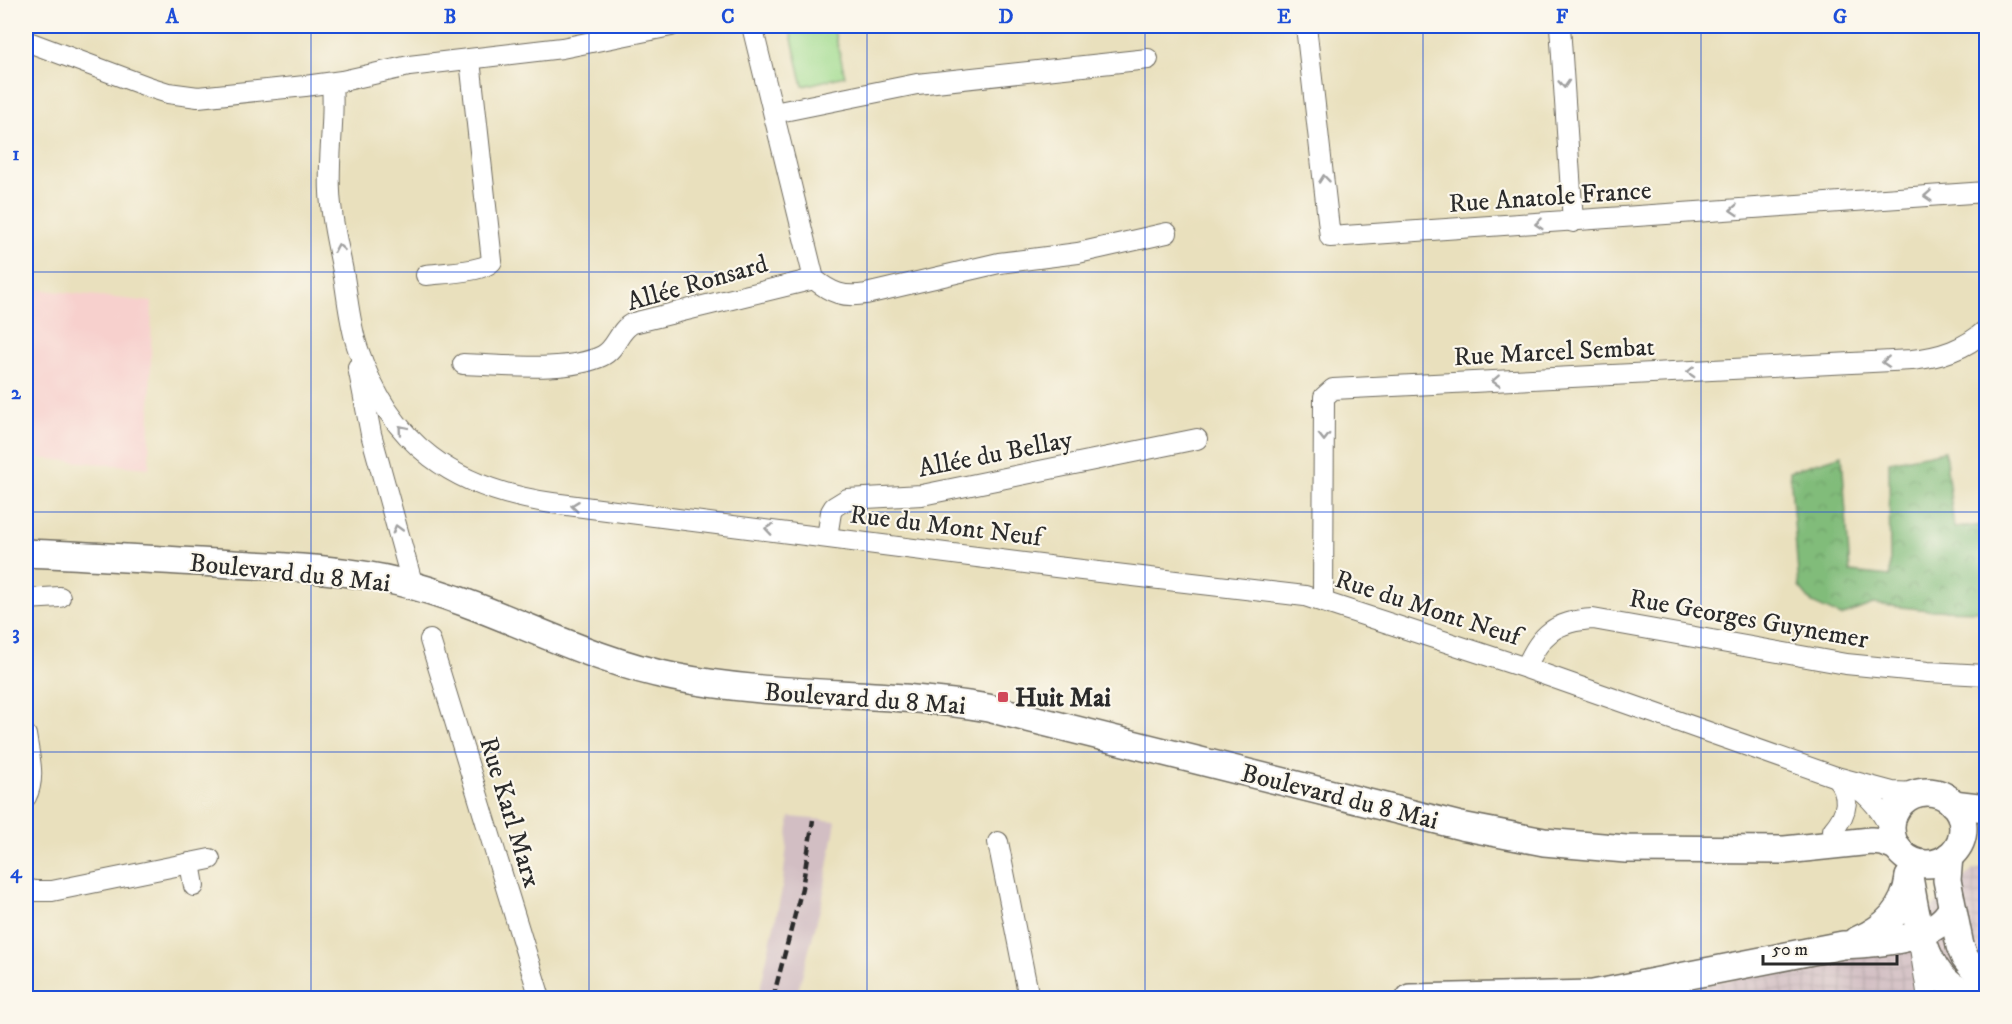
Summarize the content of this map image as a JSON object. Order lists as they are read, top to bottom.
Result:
{
  "streets": {
    "main road": ["Boulevard du 8 Mai"],
    "street": [
      "Rue Anatole France",
      "Allée Ronsard",
      "Rue Marcel Sembat",
      "Allée du Bellay",
      "Rue du Mont Neuf",
      "Rue Georges Guynemer",
      "Rue Karl Marx"
    ]
  },
  "crossings": [
    ["Rue Marcel Sembat", "Rue du Mont Neuf"],
    ["Allée du Bellay", "Rue du Mont Neuf"],
    ["Rue du Mont Neuf", "Boulevard du 8 Mai"],
    ["Rue du Mont Neuf", "Rue Georges Guynemer"]
  ],
  "one_way": ["Rue Anatole France", "Rue Marcel Sembat"],
  "places": {
    "transit": ["Huit Mai"]
  },
  "scale_bar": "50 m",
  "grid": {
    "columns": [
      "A",
      "B",
      "C",
      "D",
      "E",
      "F",
      "G"
    ],
    "rows": [
      "1",
      "2",
      "3",
      "4"
    ]
  }
}
